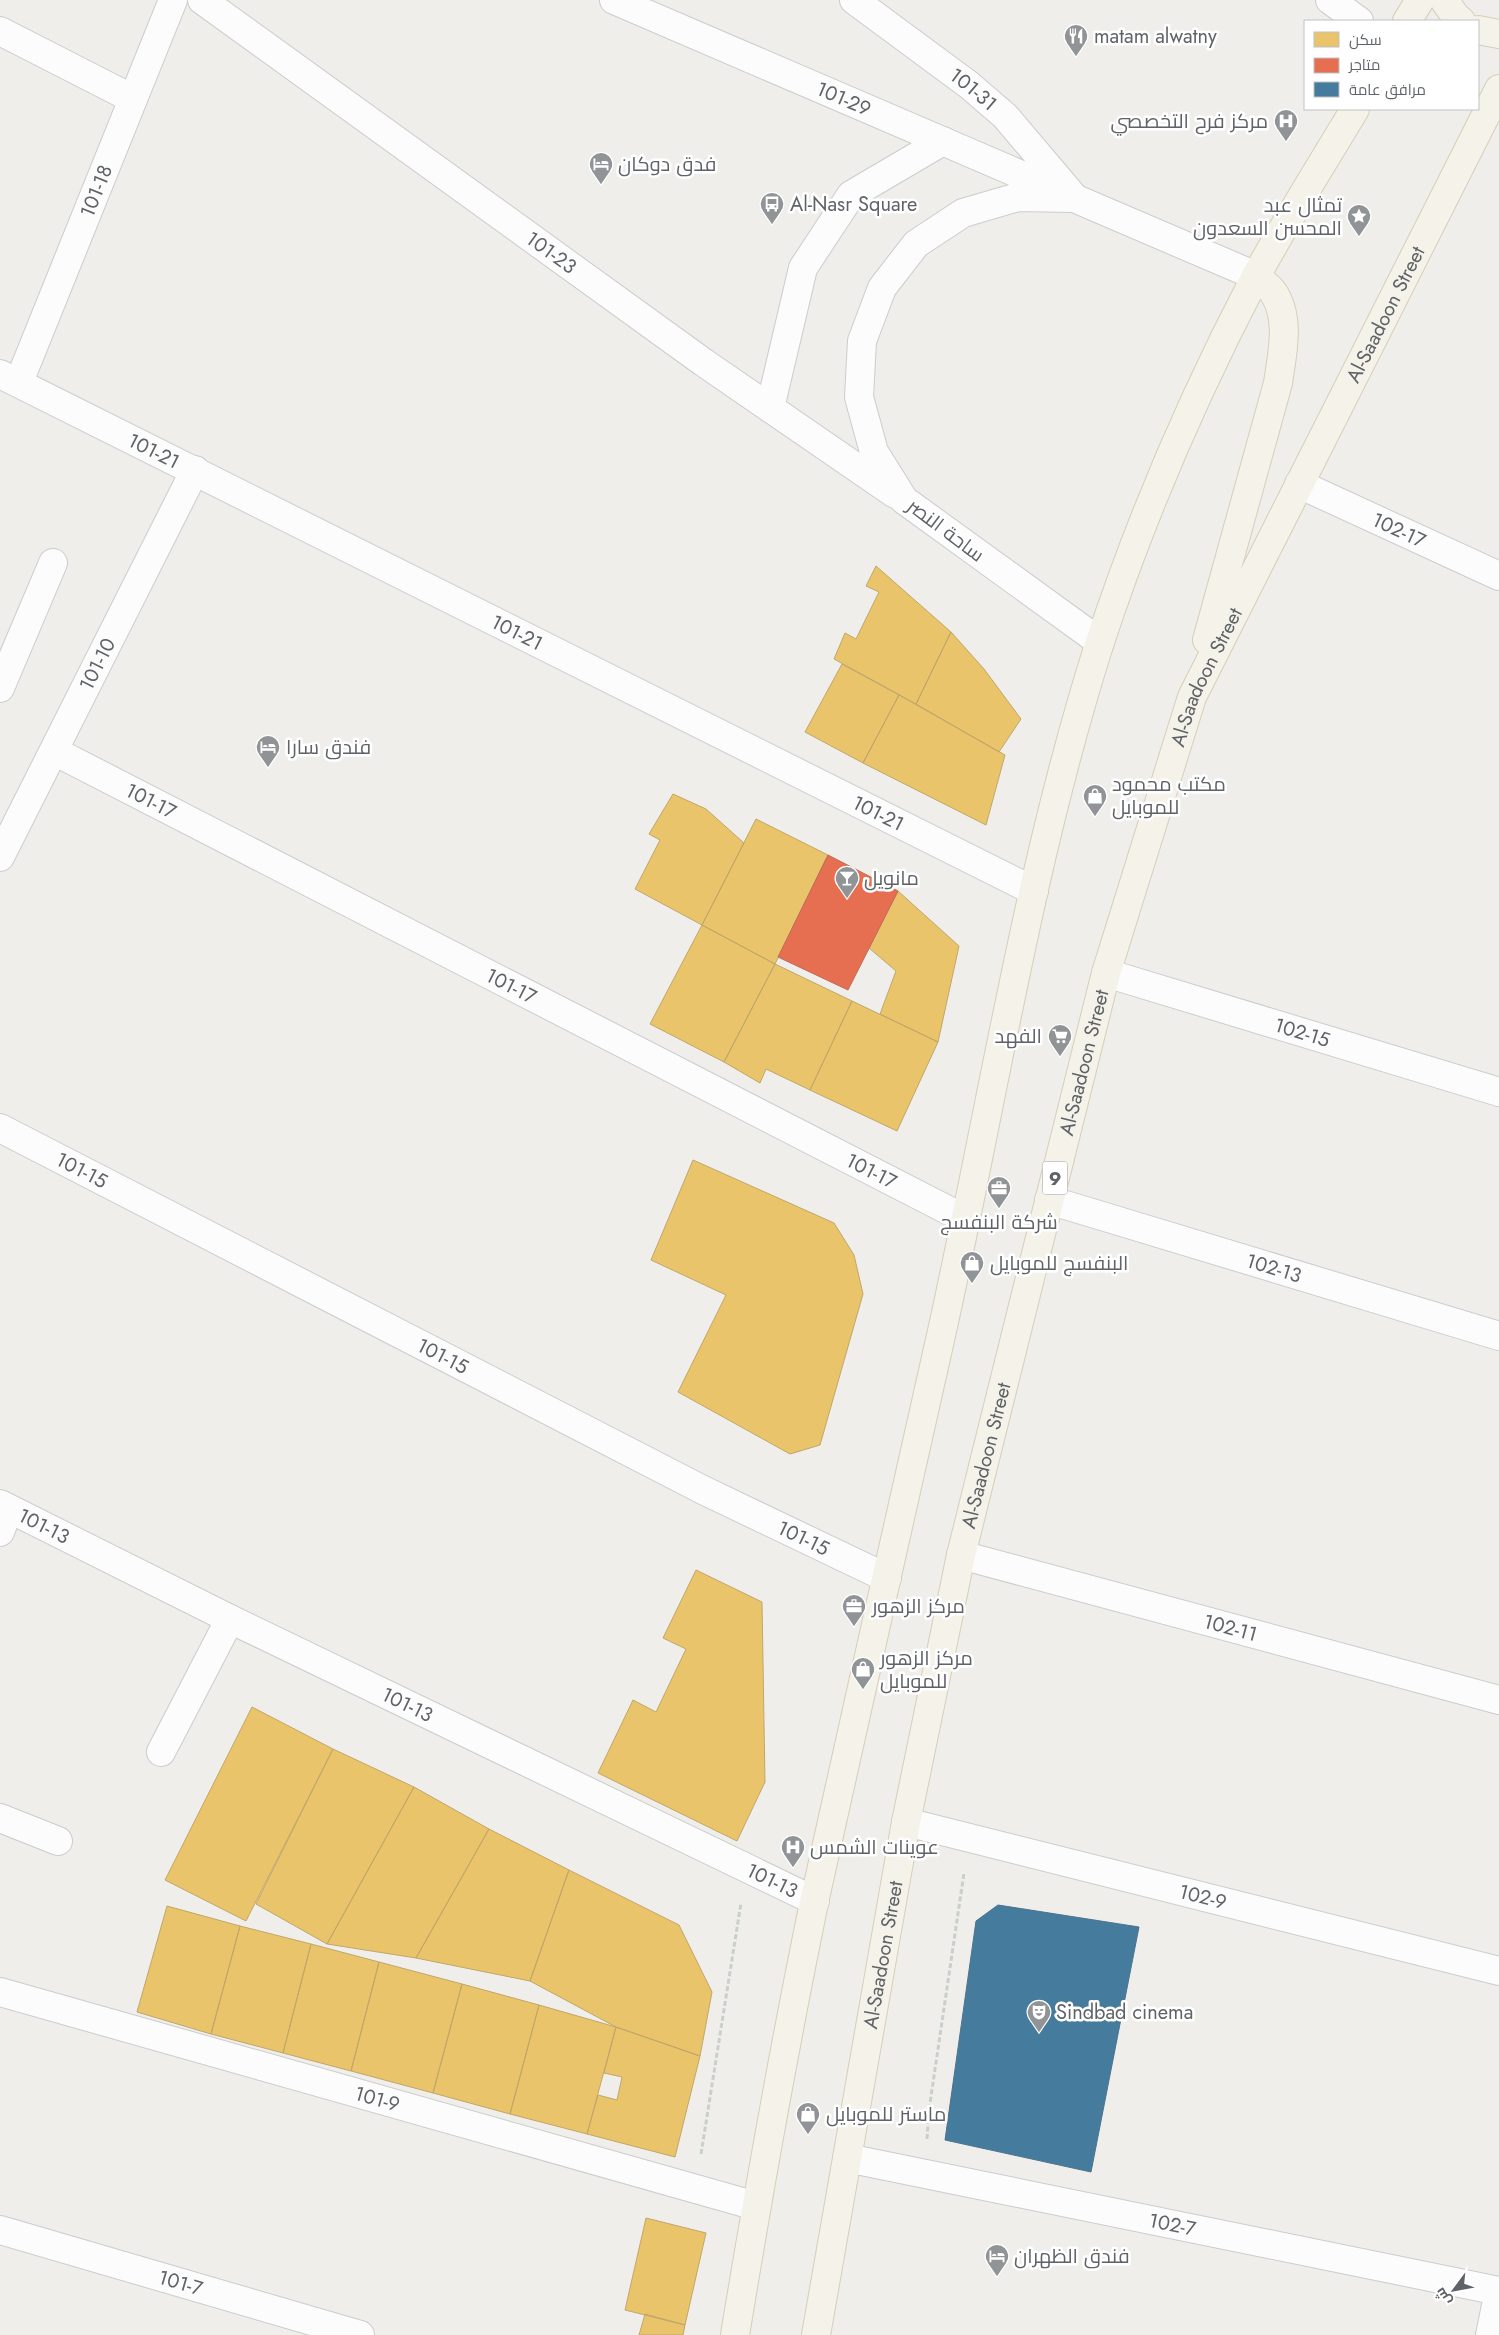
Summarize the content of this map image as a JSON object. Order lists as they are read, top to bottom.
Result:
{
  "streets": {
    "main road": ["Al-Saadoon Street", "9"],
    "street": [
      "101-31",
      "101-29",
      "101-18",
      "101-23",
      "101-21",
      "ساحة النصر",
      "102-17",
      "101-10",
      "101-17",
      "102-15",
      "101-15",
      "102-13",
      "101-13",
      "102-11",
      "102-9",
      "101-9",
      "102-7",
      "101-7"
    ]
  },
  "crossings": [
    ["101-31", "101-29"],
    ["101-31", "ساحة النصر"],
    ["101-29", "ساحة النصر"],
    ["101-18", "101-21"],
    ["101-23", "ساحة النصر"],
    ["Al-Saadoon Street", "102-17"],
    ["Al-Saadoon Street", "102-15"],
    ["Al-Saadoon Street", "102-13"],
    ["Al-Saadoon Street", "102-11"],
    ["Al-Saadoon Street", "102-9"],
    ["Al-Saadoon Street", "102-7"],
    ["101-21", "101-10"],
    ["101-10", "101-17"]
  ],
  "places": {
    "restaurant": ["matam alwatny"],
    "hospital": ["مركز فرح التخصصي", "عوينات الشمس"],
    "hotel": ["فدق دوكان", "فندق سارا", "فندق الظهران"],
    "bus stop": ["Al-Nasr Square"],
    "place": ["تمثال عبد المحسن السعدون"],
    "shop": [
      "مكتب محمود للموبايل",
      "البنفسج للموبايل",
      "مركز الزهور للموبايل",
      "ماستر للموبايل"
    ],
    "bar": ["مانويل"],
    "supermarket": ["الفهد"],
    "office": ["شركة البنفسج", "مركز الزهور"],
    "theatre": ["Sindbad cinema"]
  },
  "legend": ["سكن", "متاجر", "مرافق عامة"],
  "north": "bottom left"
}
